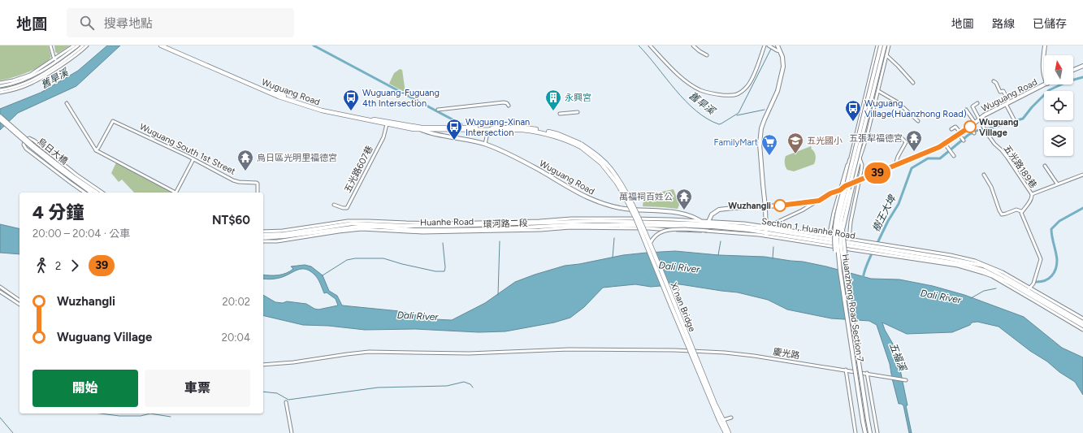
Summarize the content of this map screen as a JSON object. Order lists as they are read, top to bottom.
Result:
{
  "streets": {
    "main road": ["Wuguang Road", "Xi'nan Bridge"],
    "street": [
      "Wuguang South 1st Street",
      "烏日大橋",
      "五光路189巷",
      "五光路607巷",
      "Huanhe Road",
      "環河路二段",
      "Section 1, Huanhe Road",
      "Huanzhong Road Section 7",
      "慶光路"
    ]
  },
  "crossings": [
    ["Wuguang Road", "五光路189巷"],
    ["Wuguang Road", "五光路607巷"],
    ["Wuguang Road", "Section 1, Huanhe Road"],
    ["Wuguang Road", "Xi'nan Bridge"],
    ["Huanhe Road", "環河路二段"],
    ["Huanhe Road", "Section 1, Huanhe Road"],
    ["環河路二段", "Section 1, Huanhe Road"]
  ],
  "water": [
    "舊旱溪",
    "樹王大埤",
    "Dali River",
    "五福溪"
  ],
  "places": {
    "bus stop": ["Wuguang-Fuguang 4th Intersection", "Wuguang Village(Huanzhong Road)", "Wuguang-Xinan Intersection"],
    "building": ["永興宮"],
    "other": ["Wuguang Village", "Wuzhangli"],
    "temple": ["五張犁福德宮", "烏日區光明里福德宮", "萬福祠百姓公"],
    "school or university": ["五光國小"],
    "supermarket": ["FamilyMart"]
  },
  "lines": ["bus line 39"],
  "north": "top",
  "page": {
    "header": "地圖",
    "search": "搜尋地點",
    "nav": ["地圖", "路線", "已儲存"],
    "on_map": "39",
    "heading": ["4 分鐘", "20:00 – 20:04 · 公車", "NT$60"],
    "legs": ["2", "39"],
    "list": [
      {
        "name": "Wuzhangli",
        "value": "20:02"
      },
      {
        "name": "Wuguang Village",
        "value": "20:04"
      }
    ],
    "buttons": ["開始", "車票"]
  }
}
